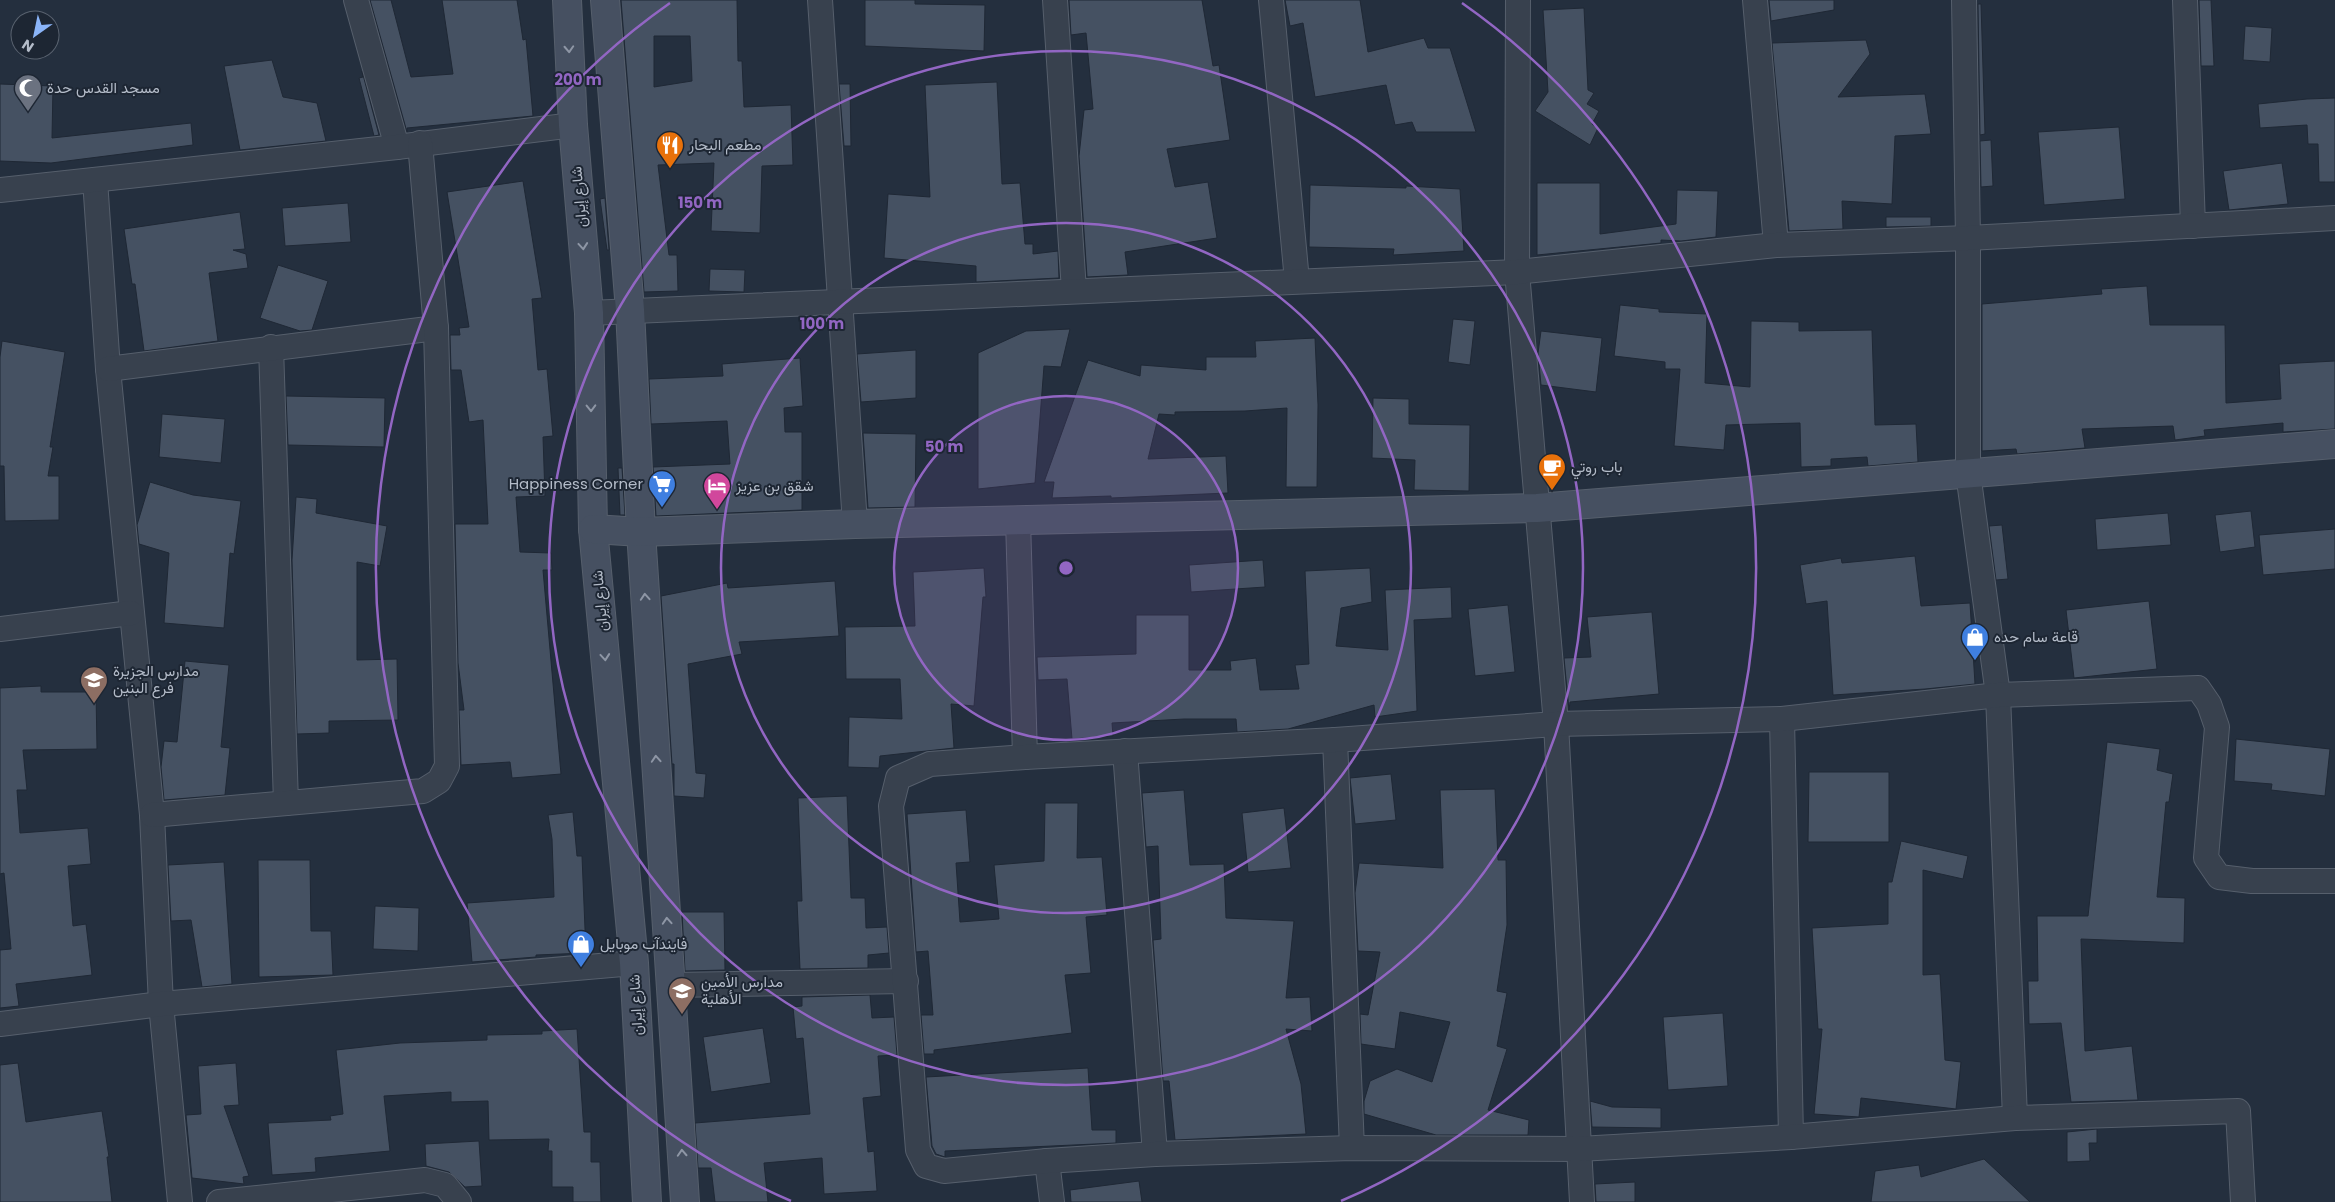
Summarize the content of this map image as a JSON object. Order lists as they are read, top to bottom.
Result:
{
  "streets": {
    "street": ["شارع إيران"]
  },
  "places": {
    "mosque": ["مسجد القدس حدة"],
    "restaurant": ["مطعم البحار"],
    "cafe": ["باب روتي"],
    "supermarket": ["Happiness Corner"],
    "hotel": ["شقق بن عزيز"],
    "shop": ["قاعة سام حده", "فايندآب موبايل"],
    "school or university": ["مدارس الجزيرة فرع البنين", "مدارس الأمين الأهلية"]
  },
  "north": "bottom left",
  "rings": [
    "200 m",
    "150 m",
    "100 m",
    "50 m"
  ]
}
